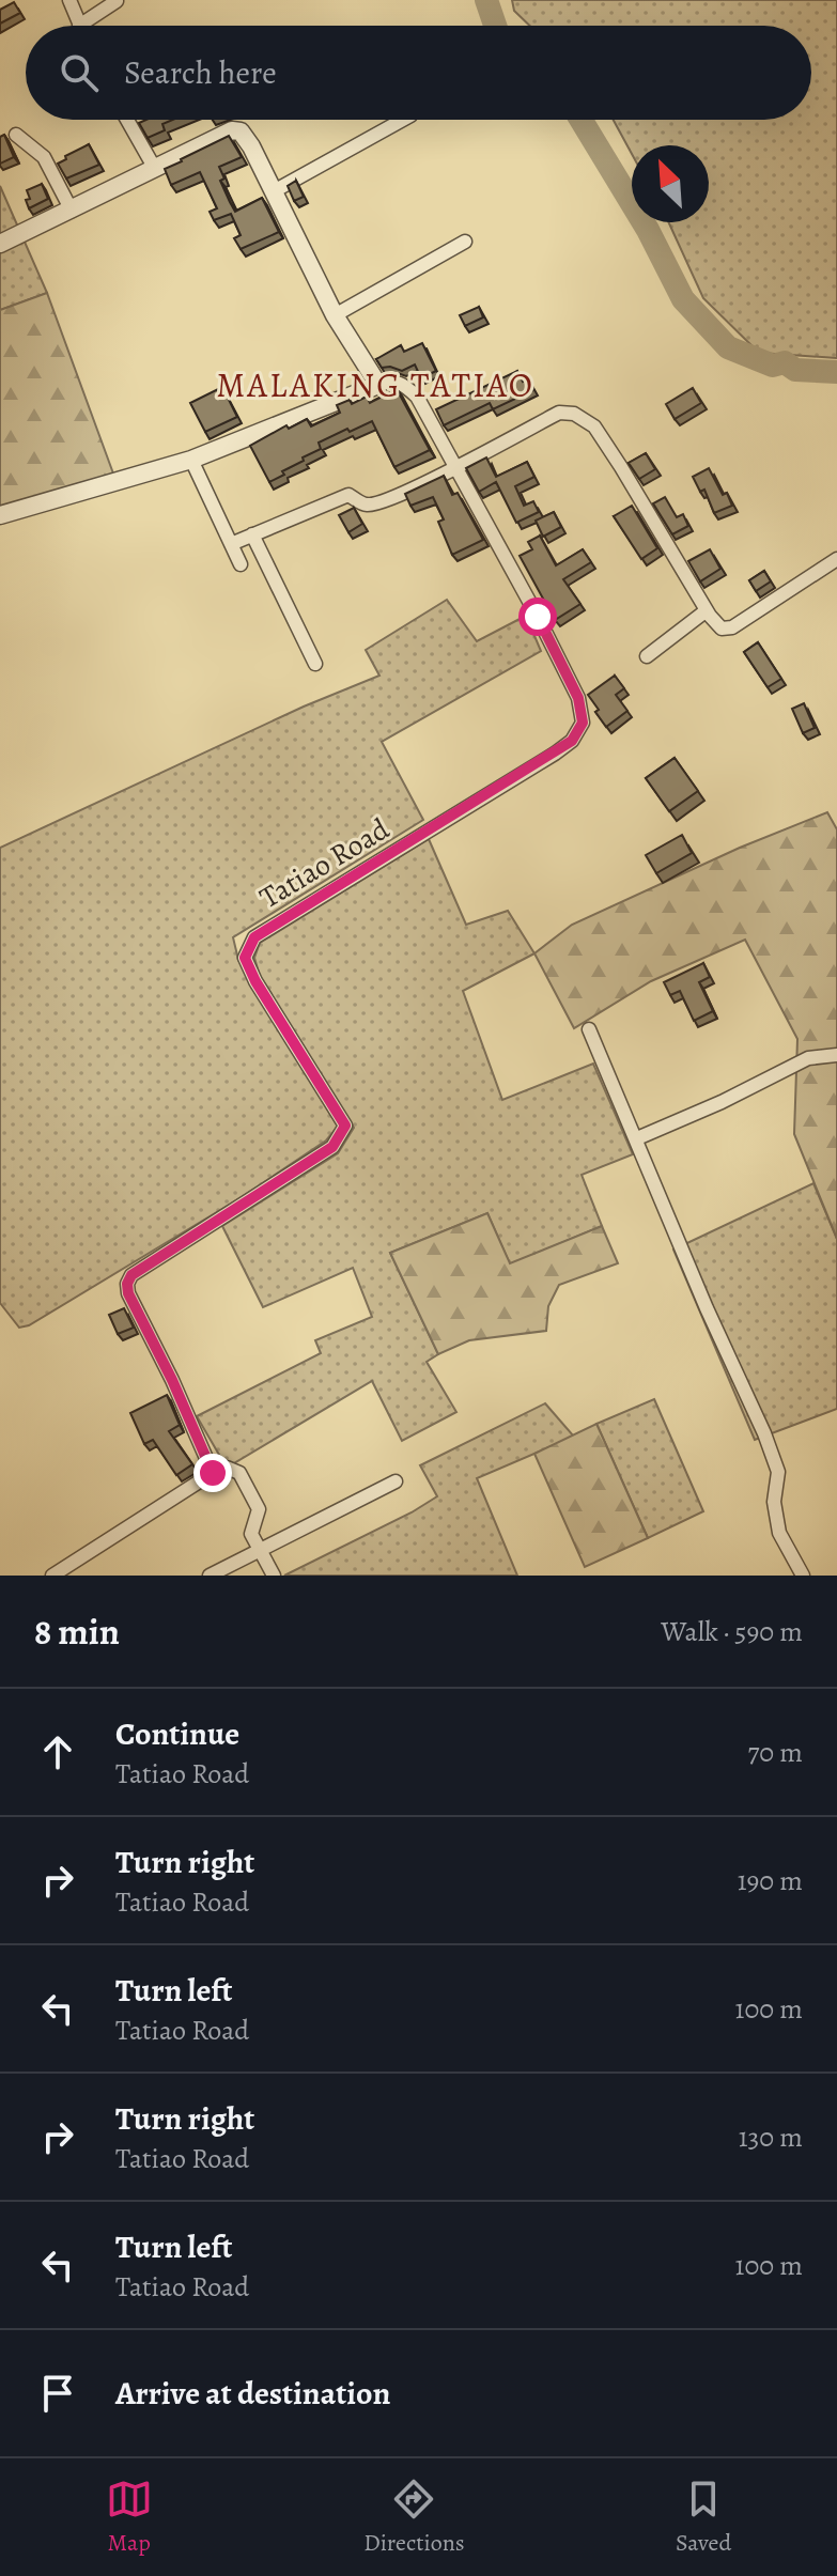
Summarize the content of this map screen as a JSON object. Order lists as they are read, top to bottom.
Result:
{
  "streets": {
    "street": ["Tatiao Road"]
  },
  "districts": ["MALAKING TATIAO"],
  "north": "top left",
  "page": {
    "search": "Search here",
    "heading": ["8 min", "Walk · 590 m"],
    "list": [
      ["Continue", "Tatiao Road", "70 m"],
      ["Turn right", "Tatiao Road", "190 m"],
      ["Turn left", "Tatiao Road", "100 m"],
      ["Turn right", "Tatiao Road", "130 m"],
      ["Turn left", "Tatiao Road", "100 m"],
      "Arrive at destination"
    ],
    "nav": ["Map", "Directions", "Saved"]
  }
}
